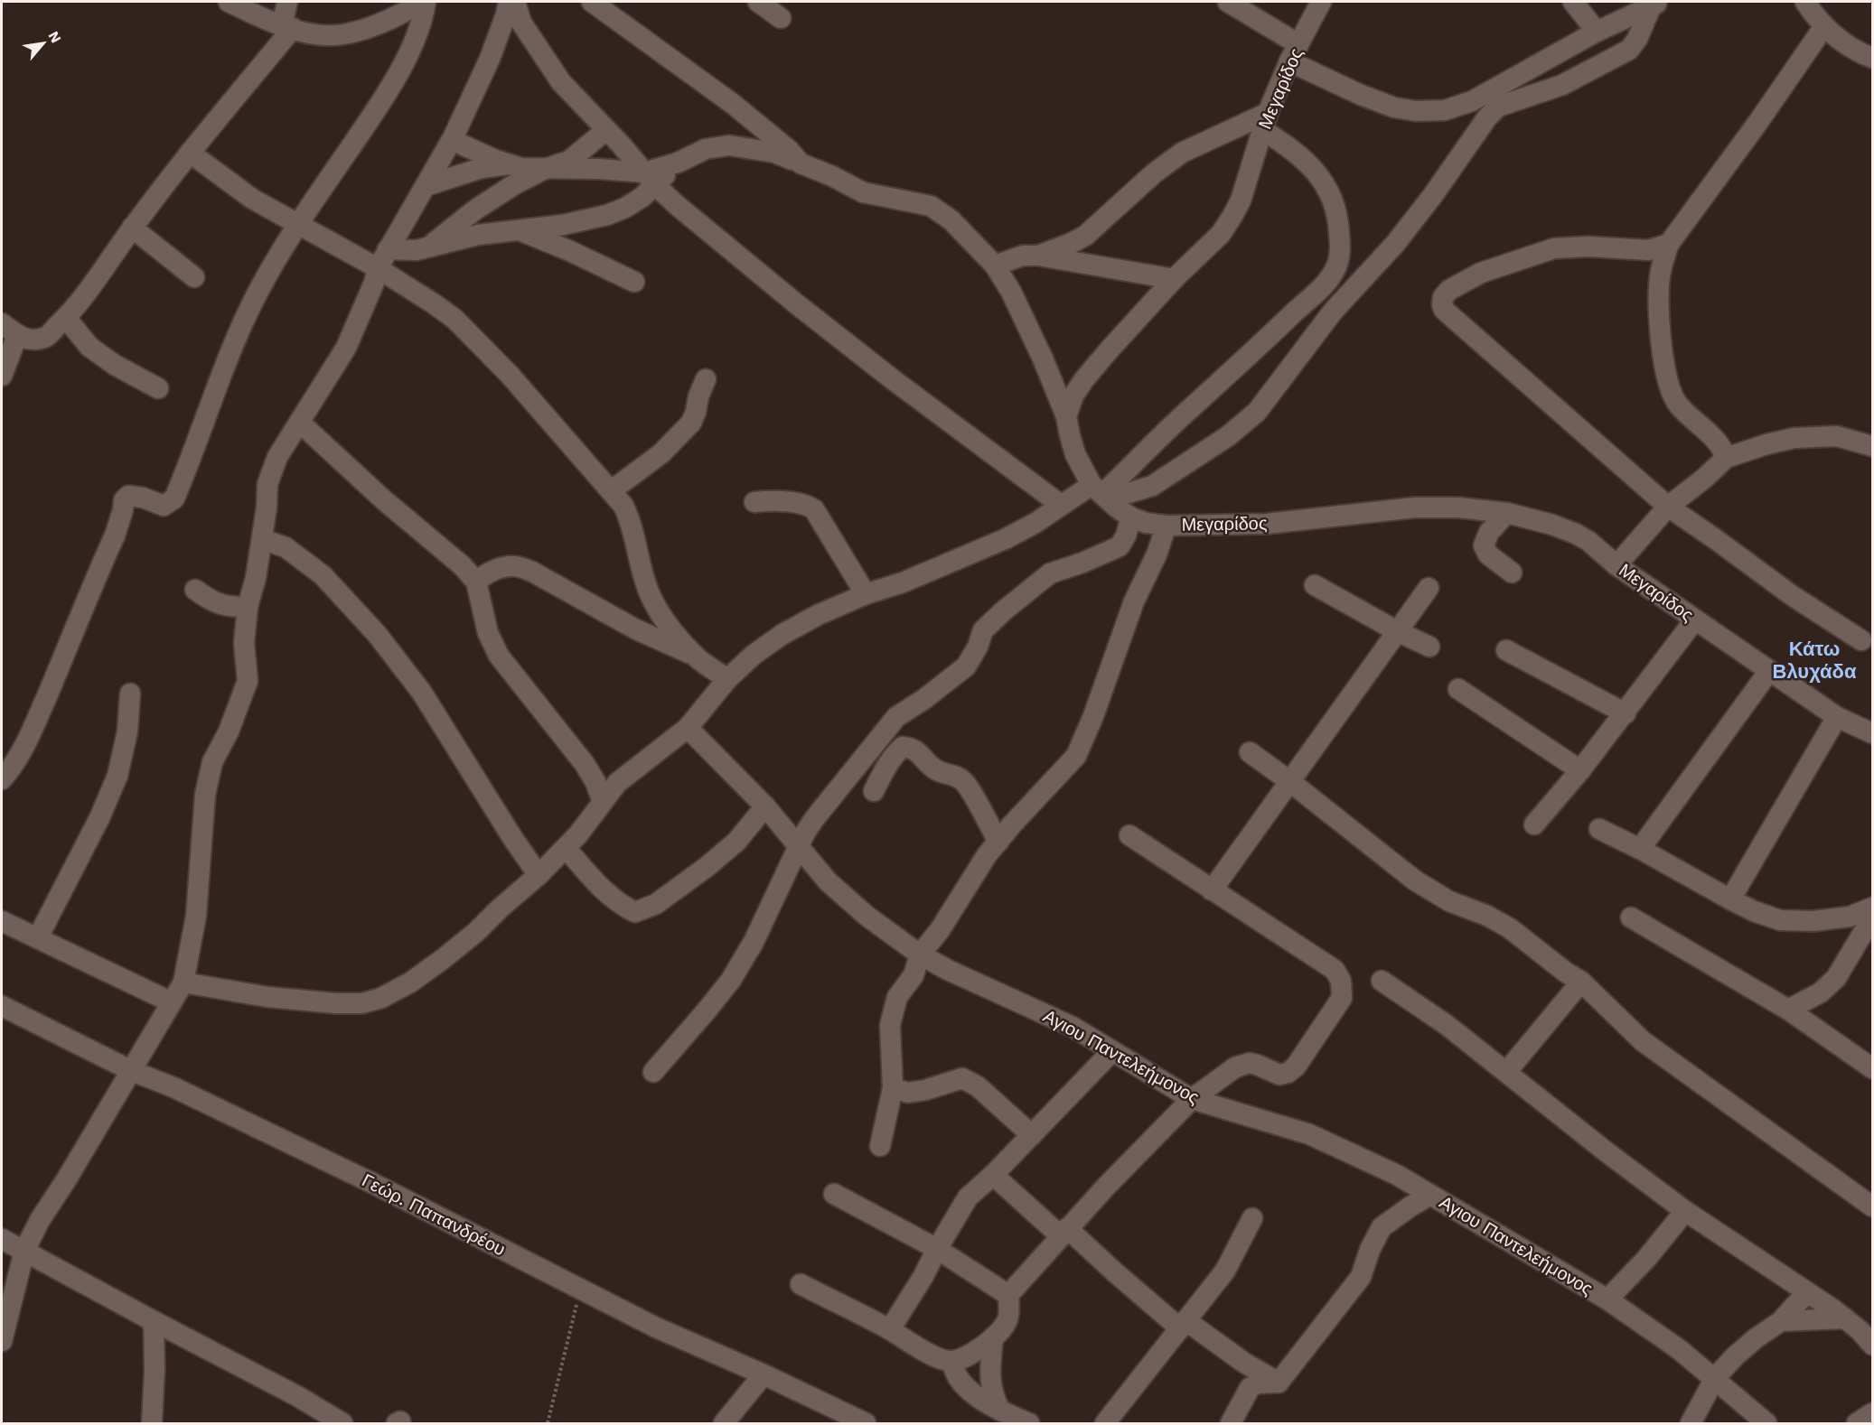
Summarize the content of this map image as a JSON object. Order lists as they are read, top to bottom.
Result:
{
  "streets": {
    "street": ["Μεγαρίδος", "Αγιου Παντελεήμονος", "Γεώρ. Παπανδρέου"]
  },
  "districts": ["Κάτω Βλυχάδα"],
  "north": "top right"
}
